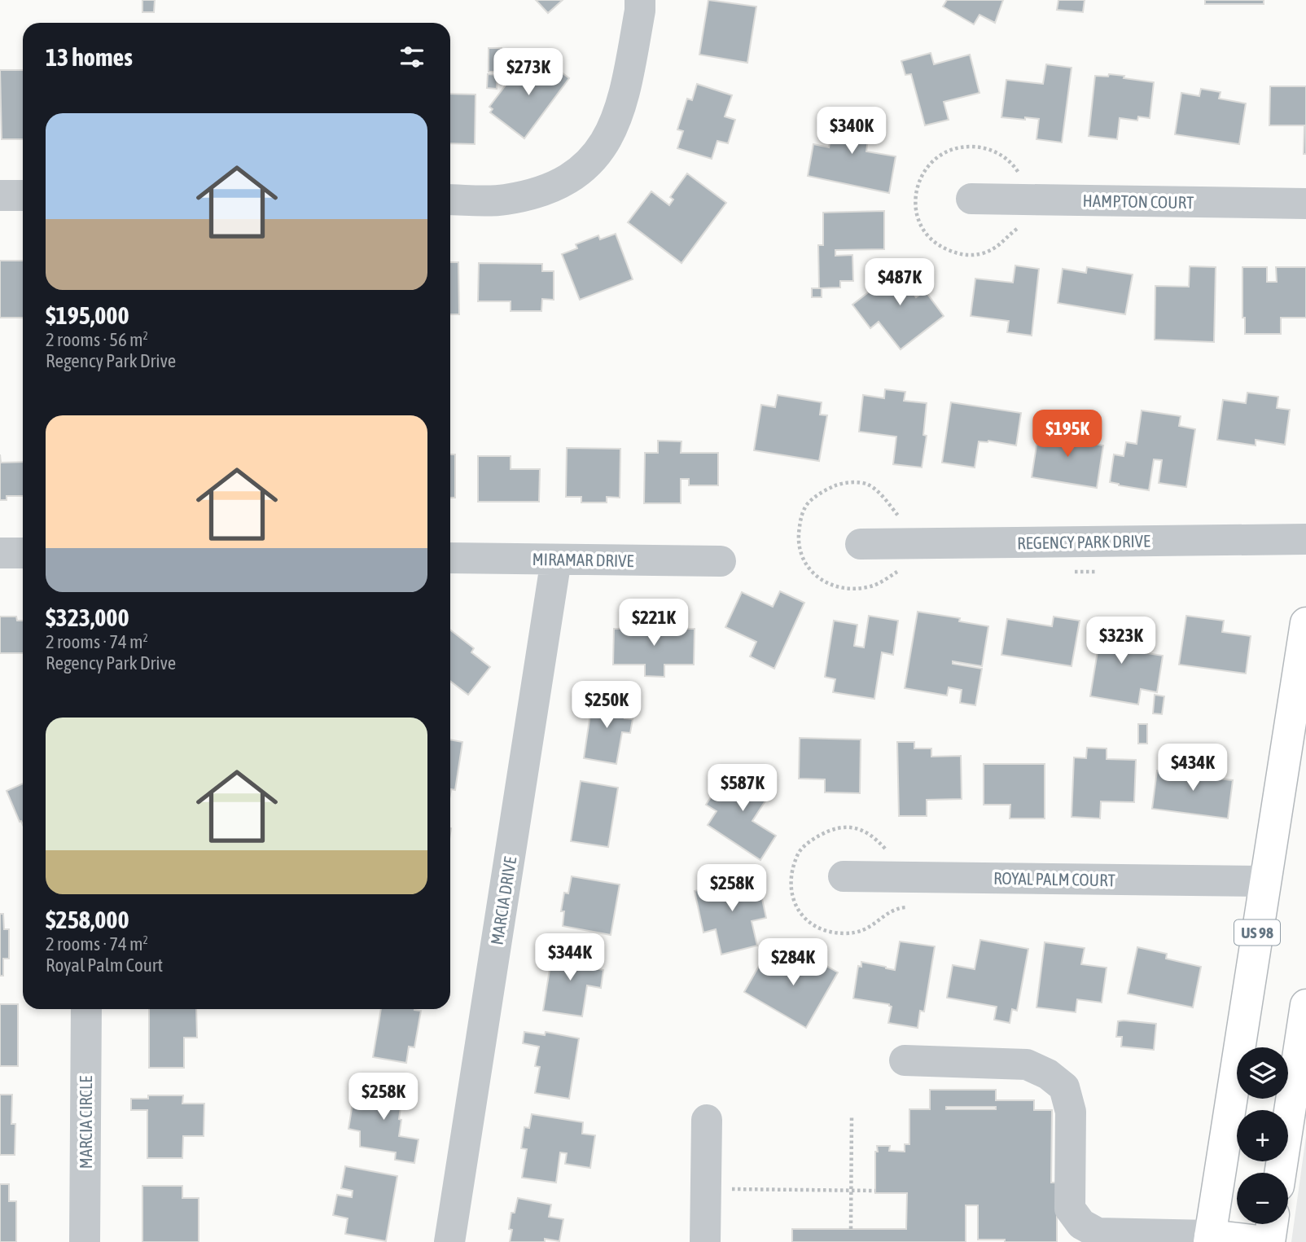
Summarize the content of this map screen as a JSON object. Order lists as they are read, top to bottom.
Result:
{
  "streets": {
    "highway": ["US 98"],
    "street": [
      "HAMPTON COURT",
      "REGENCY PARK DRIVE",
      "MIRAMAR DRIVE",
      "ROYAL PALM COURT",
      "MARCIA DRIVE",
      "MARCIA CIRCLE"
    ]
  },
  "crossings": [
    ["MIRAMAR DRIVE", "MARCIA DRIVE"],
    ["ROYAL PALM COURT", "US 98"]
  ],
  "page": {
    "heading": "13 homes",
    "price": [
      "$273K",
      "$340K",
      "$487K",
      "$195K",
      "$221K",
      "$323K",
      "$250K",
      "$434K",
      "$587K",
      "$258K",
      "$344K",
      "$284K",
      "$258K"
    ],
    "list": [
      {
        "name": "$195,000",
        "note": "2 rooms · 56 m² · Regency Park Drive"
      },
      {
        "name": "$323,000",
        "note": "2 rooms · 74 m² · Regency Park Drive"
      },
      {
        "name": "$258,000",
        "note": "2 rooms · 74 m² · Royal Palm Court"
      }
    ],
    "map_buttons": ["+", "−"]
  }
}
